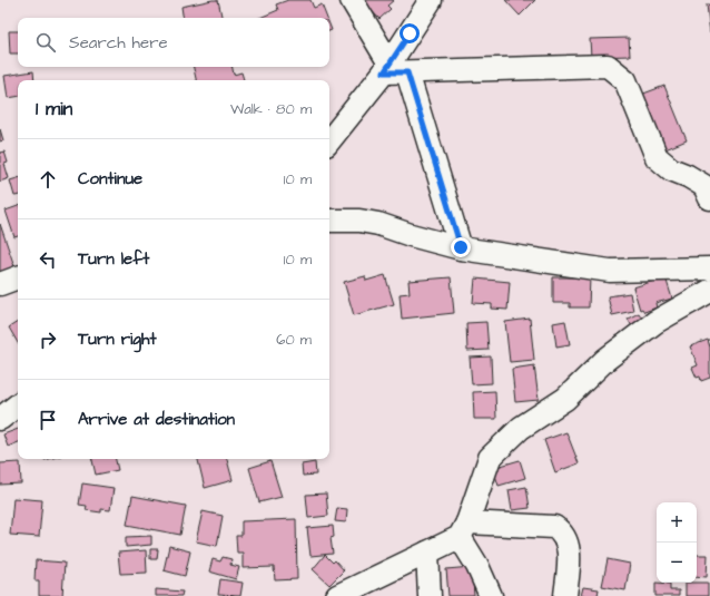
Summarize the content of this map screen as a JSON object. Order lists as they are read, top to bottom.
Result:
{
  "page": {
    "search": "Search here",
    "heading": ["1 min", "Walk · 80 m"],
    "list": [
      ["Continue", "10 m"],
      ["Turn left", "10 m"],
      ["Turn right", "60 m"],
      "Arrive at destination"
    ],
    "map_buttons": ["+", "−"]
  }
}
